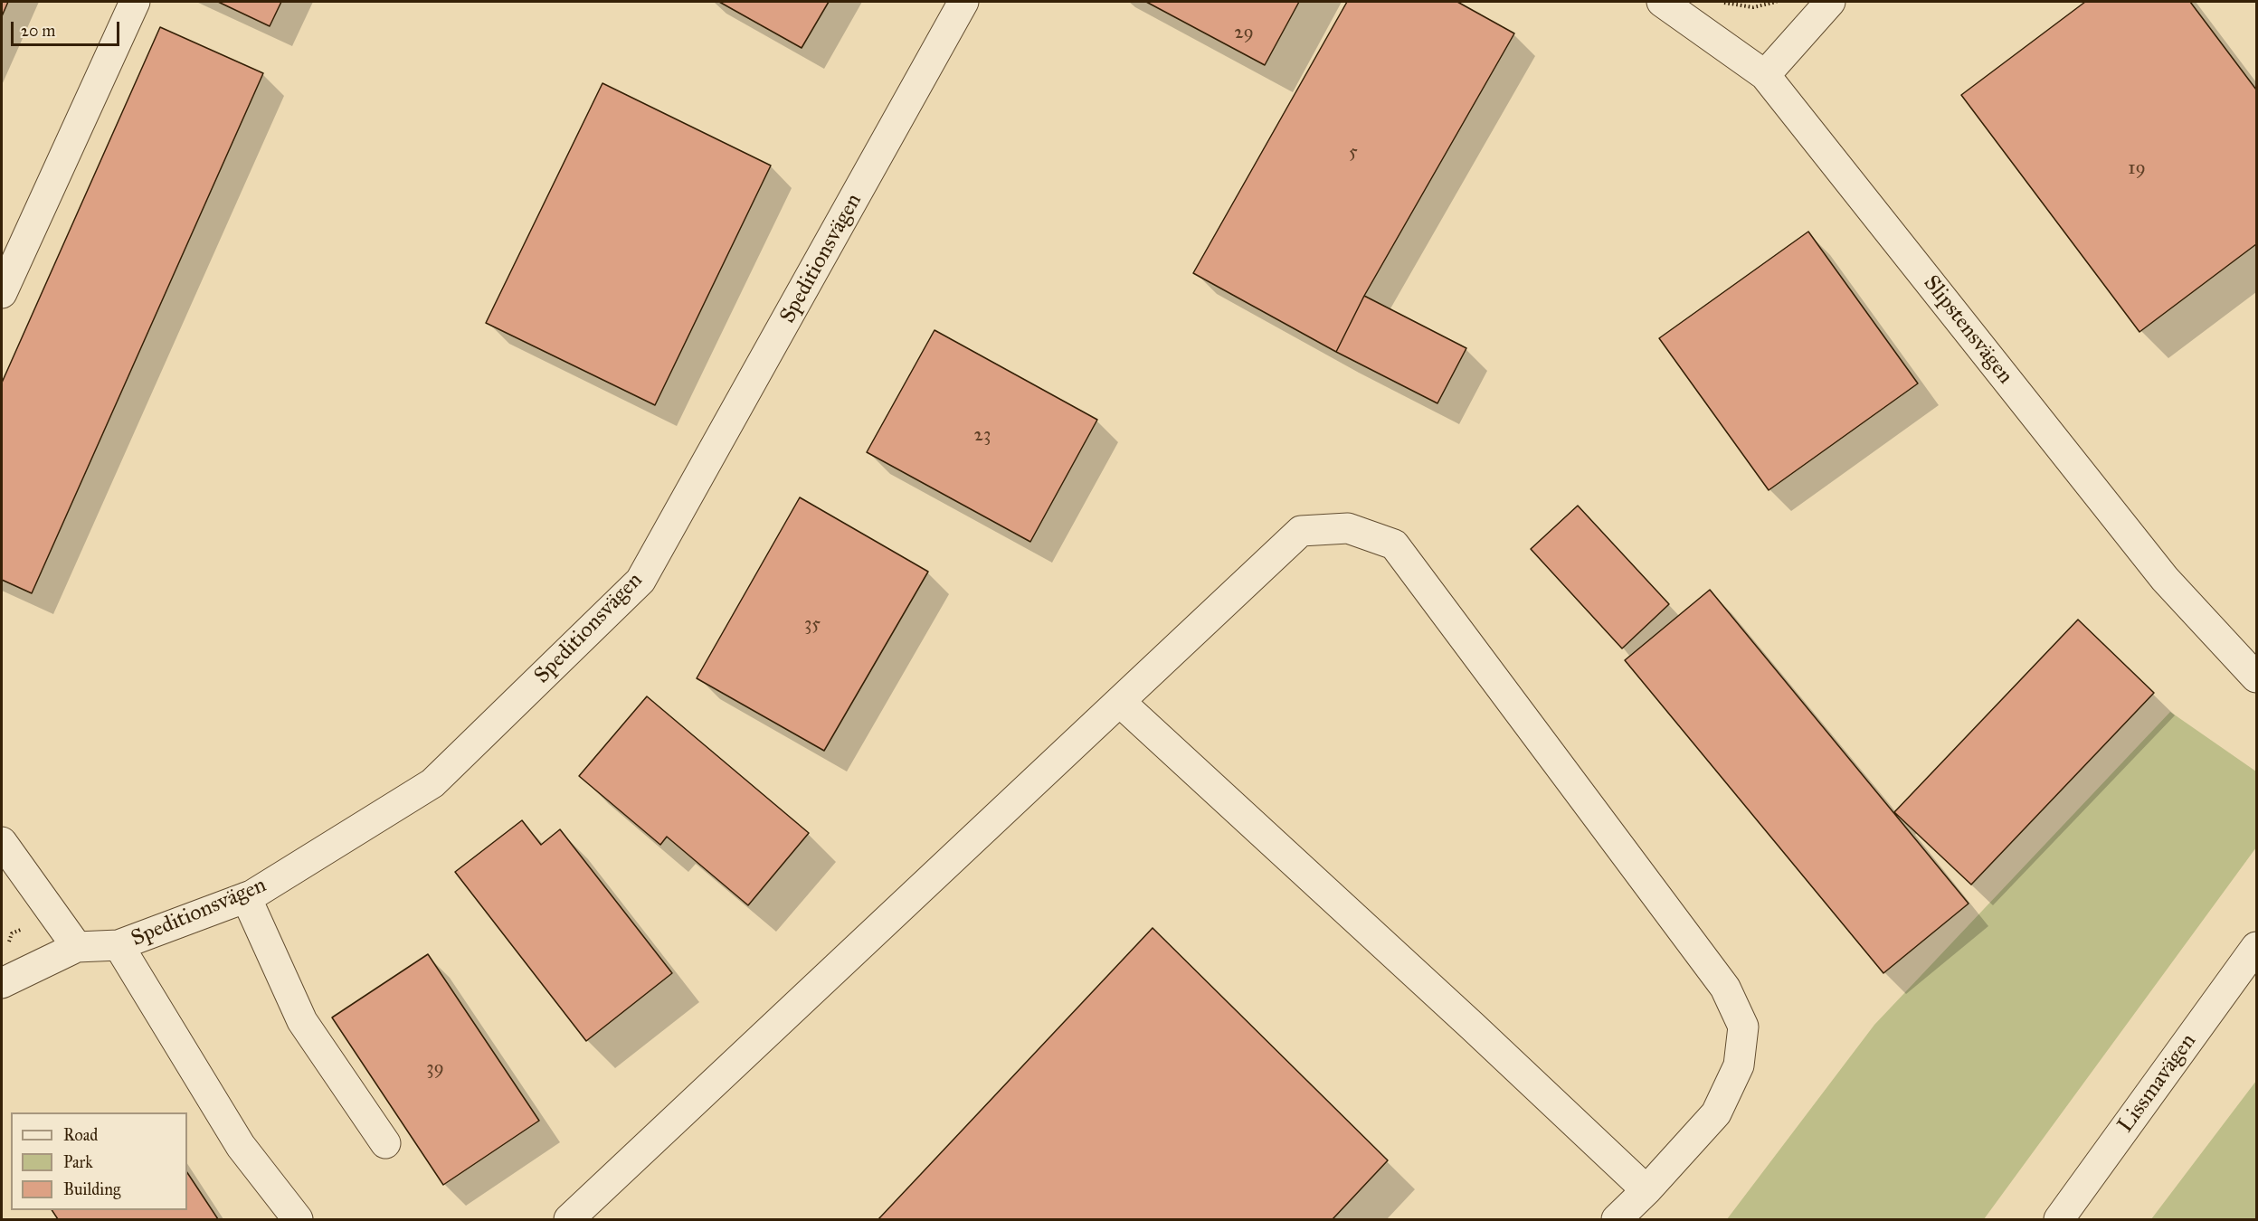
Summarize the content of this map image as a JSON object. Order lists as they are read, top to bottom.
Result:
{
  "streets": {
    "street": ["Speditionsvägen", "Slipstensvägen", "Lissmavägen"]
  },
  "house_numbers": [
    "29",
    "5",
    "19",
    "23",
    "35",
    "39"
  ],
  "legend": ["Road", "Park", "Building"],
  "scale_bar": "20 m"
}
